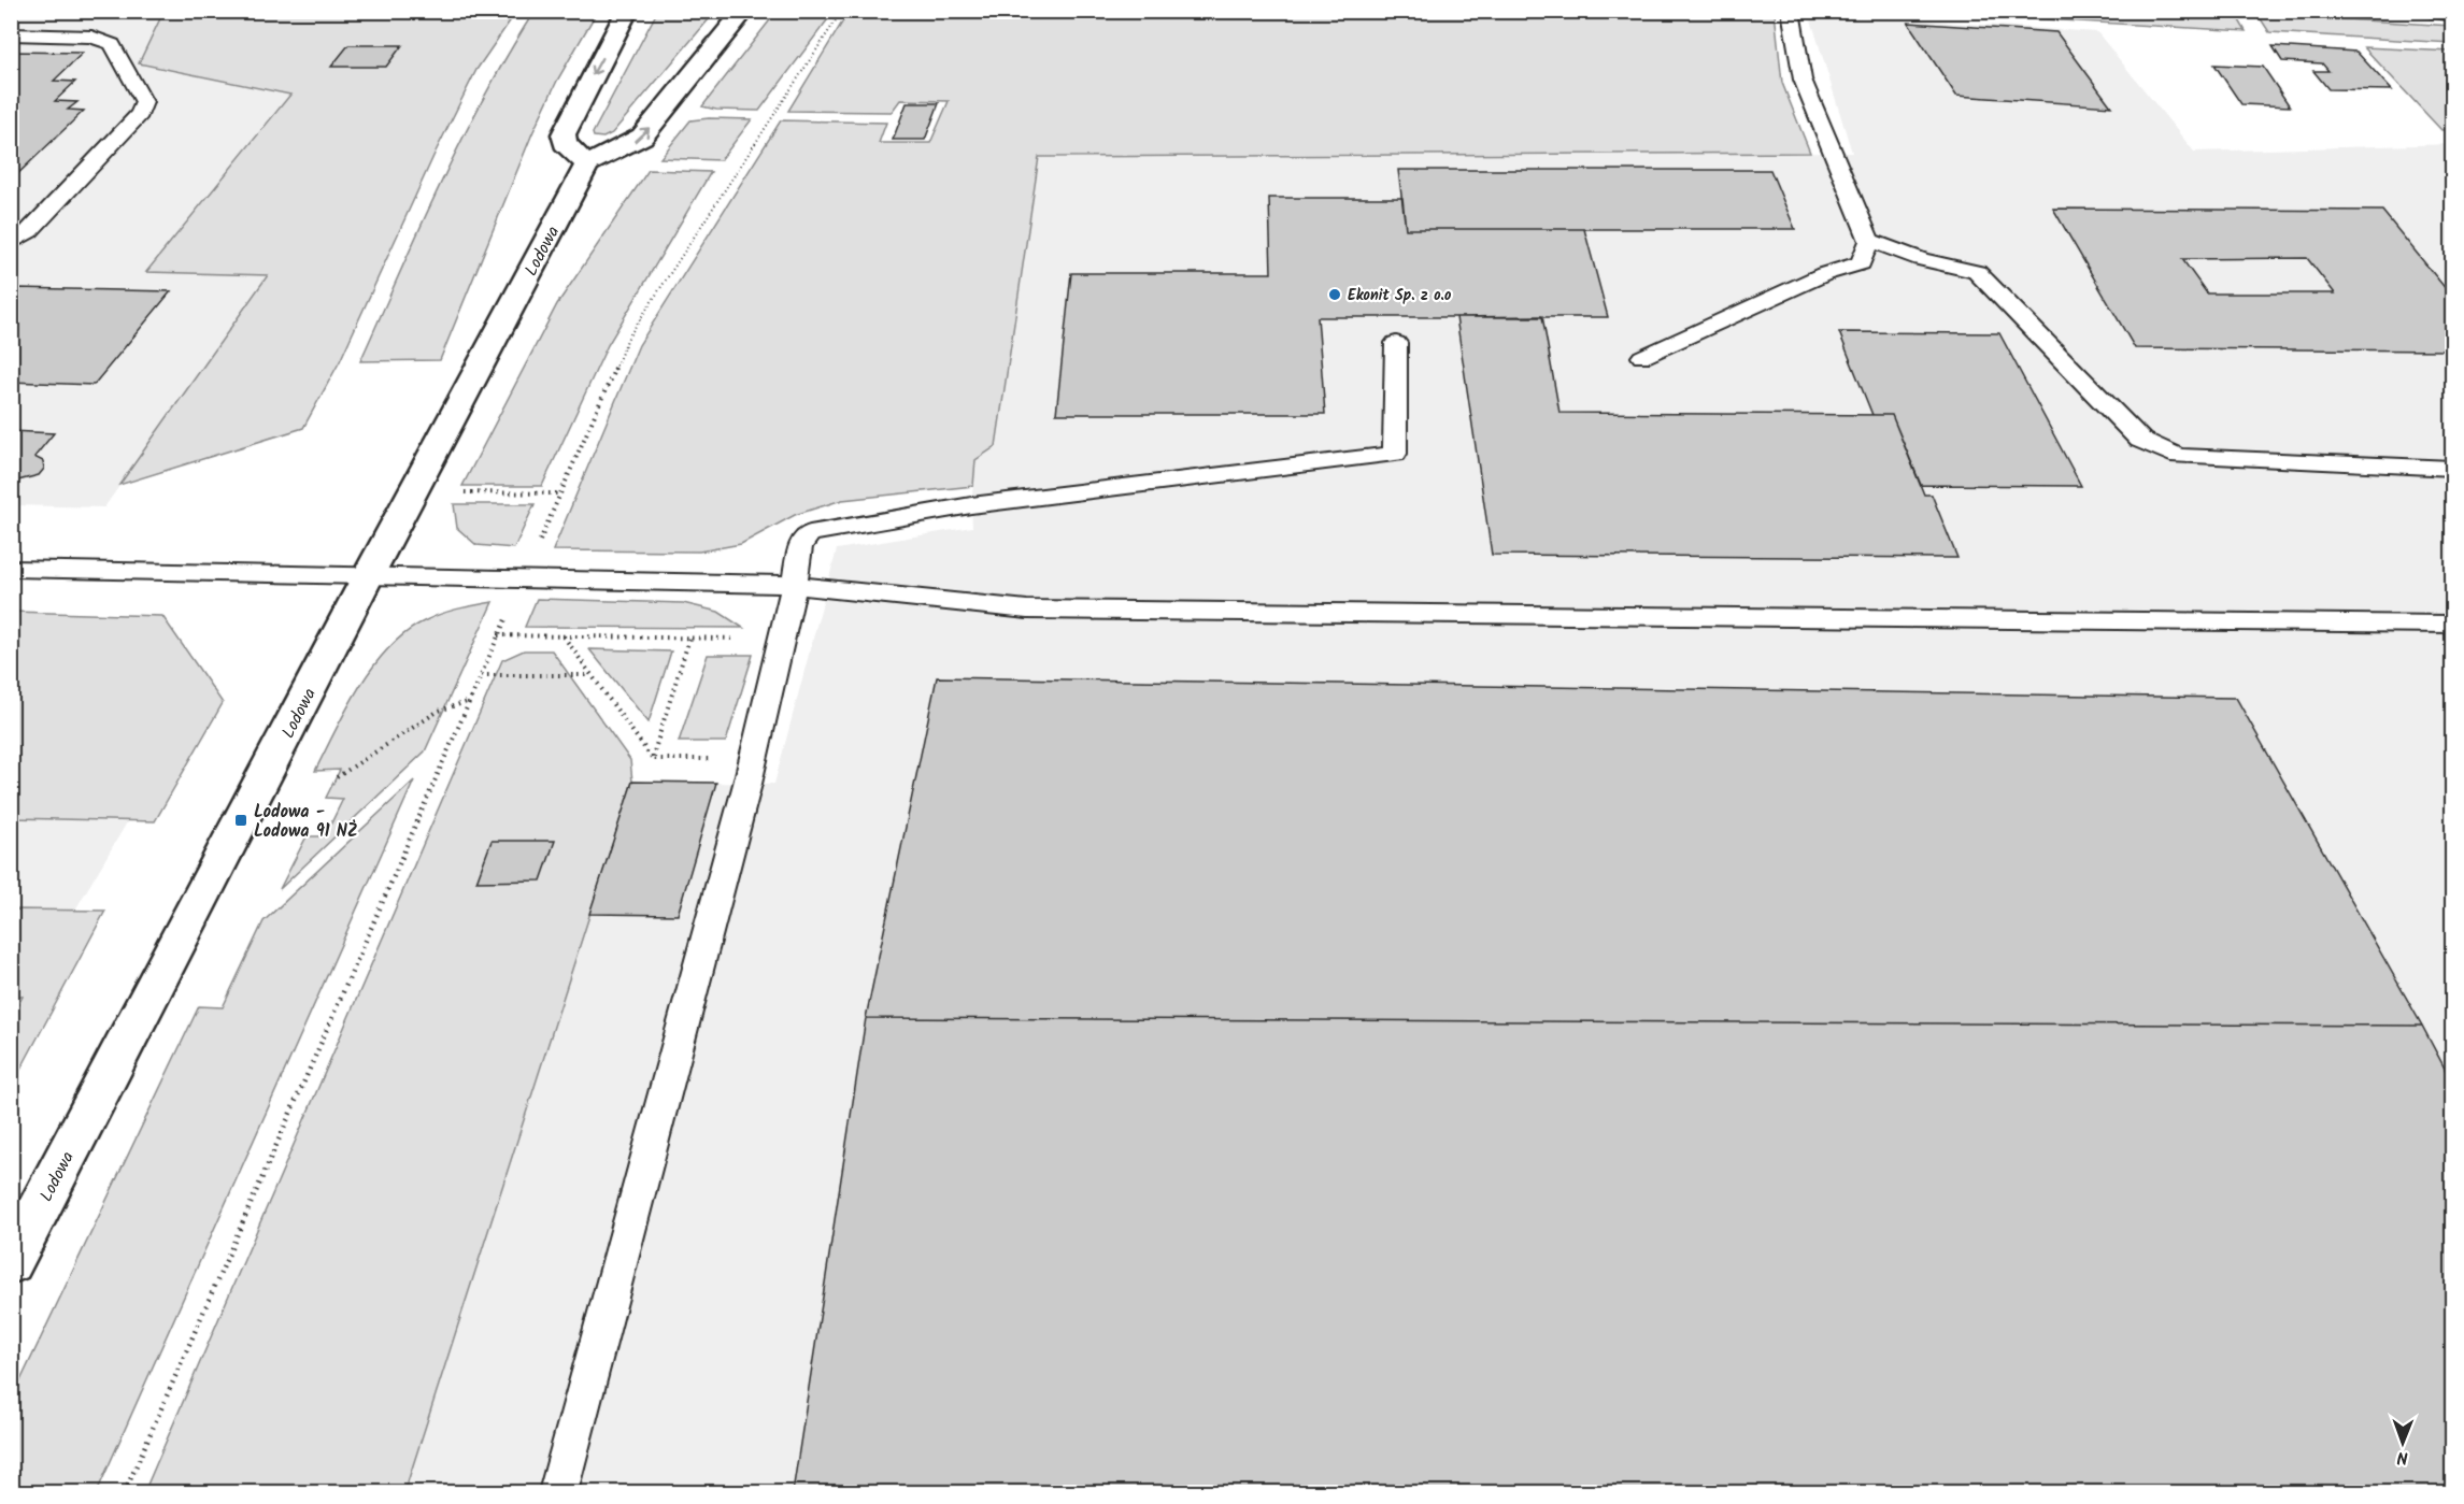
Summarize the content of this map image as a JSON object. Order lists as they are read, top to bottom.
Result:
{
  "streets": {
    "street": ["Lodowa"]
  },
  "places": {
    "other": ["Ekonit Sp. z o.o"],
    "transit": ["Lodowa - Lodowa 91 NŻ"]
  },
  "north": "bottom"
}
